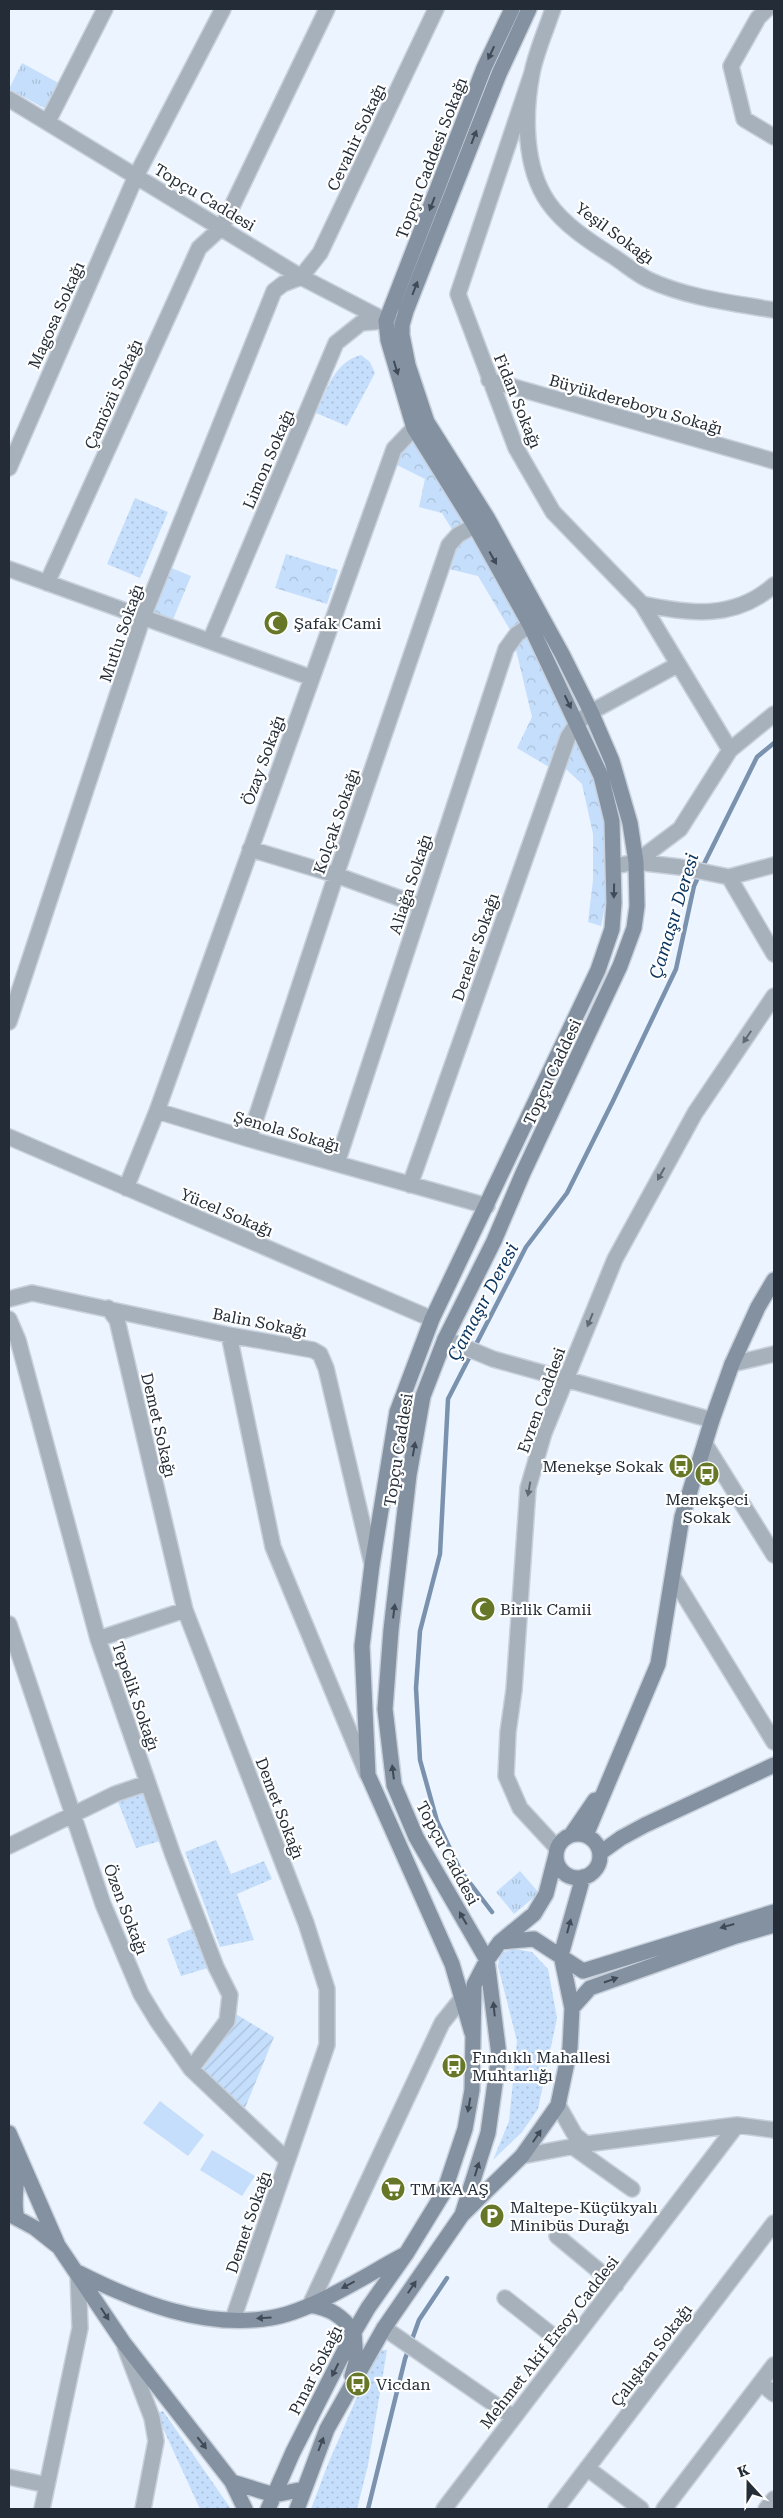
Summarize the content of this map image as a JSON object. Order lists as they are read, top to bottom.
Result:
{
  "streets": {
    "street": [
      "Cevahir Sokağı",
      "Topçu Caddesi Sokağı",
      "Topçu Caddesi",
      "Yeşil Sokağı",
      "Magosa Sokağı",
      "Çamözü Sokağı",
      "Fidan Sokağı",
      "Büyükdereboyu Sokağı",
      "Limon Sokağı",
      "Mutlu Sokağı",
      "Özay Sokağı",
      "Kolçak Sokağı",
      "Aliağa Sokağı",
      "Dereler Sokağı",
      "Şenola Sokağı",
      "Yücel Sokağı",
      "Balin Sokağı",
      "Evren Caddesi",
      "Demet Sokağı",
      "Tepelik Sokağı",
      "Özen Sokağı",
      "Mehmet Akif Ersoy Caddesi",
      "Çalışkan Sokağı",
      "Pınar Sokağı"
    ]
  },
  "crossings": [
    ["Cevahir Sokağı", "Topçu Caddesi"],
    ["Cevahir Sokağı", "Mutlu Sokağı"],
    ["Topçu Caddesi Sokağı", "Topçu Caddesi"],
    ["Topçu Caddesi Sokağı", "Limon Sokağı"],
    ["Topçu Caddesi", "Magosa Sokağı"],
    ["Topçu Caddesi", "Çamözü Sokağı"],
    ["Topçu Caddesi", "Limon Sokağı"],
    ["Topçu Caddesi", "Mutlu Sokağı"],
    ["Topçu Caddesi", "Özay Sokağı"],
    ["Topçu Caddesi", "Kolçak Sokağı"],
    ["Topçu Caddesi", "Aliağa Sokağı"],
    ["Topçu Caddesi", "Dereler Sokağı"],
    ["Topçu Caddesi", "Şenola Sokağı"],
    ["Topçu Caddesi", "Yücel Sokağı"],
    ["Topçu Caddesi", "Balin Sokağı"],
    ["Topçu Caddesi", "Pınar Sokağı"],
    ["Yeşil Sokağı", "Fidan Sokağı"],
    ["Fidan Sokağı", "Büyükdereboyu Sokağı"],
    ["Özay Sokağı", "Şenola Sokağı"],
    ["Kolçak Sokağı", "Şenola Sokağı"],
    ["Aliağa Sokağı", "Şenola Sokağı"],
    ["Dereler Sokağı", "Şenola Sokağı"],
    ["Balin Sokağı", "Demet Sokağı"],
    ["Demet Sokağı", "Özen Sokağı"],
    ["Tepelik Sokağı", "Özen Sokağı"]
  ],
  "one_way": ["Topçu Caddesi Sokağı", "Evren Caddesi"],
  "water": ["Çamaşır Deresi"],
  "places": {
    "mosque": ["Şafak Cami", "Birlik Camii"],
    "bus stop": [
      "Menekşe Sokak",
      "Menekşeci Sokak",
      "Fındıklı Mahallesi Muhtarlığı",
      "Vicdan"
    ],
    "supermarket": ["TM KA AŞ"],
    "parking": ["Maltepe-Küçükyalı Minibüs Durağı"]
  },
  "north": "top"
}
